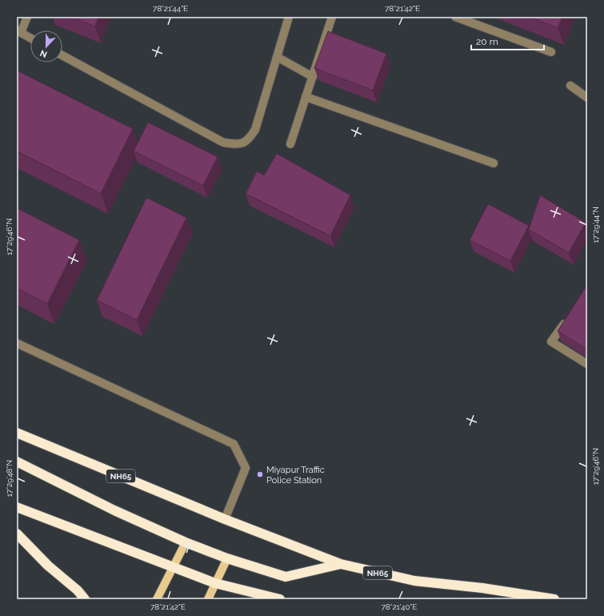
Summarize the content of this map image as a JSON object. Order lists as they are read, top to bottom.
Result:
{
  "streets": {
    "highway": ["NH65"]
  },
  "places": ["Miyapur Traffic Police Station"],
  "scale_bar": "20 m",
  "north": "bottom",
  "coordinates": [
    "78°21'44\"E",
    "78°21'42\"E",
    "17°29'44\"N",
    "17°29'46\"N",
    "17°29'48\"N",
    "78°21'40\"E"
  ]
}
